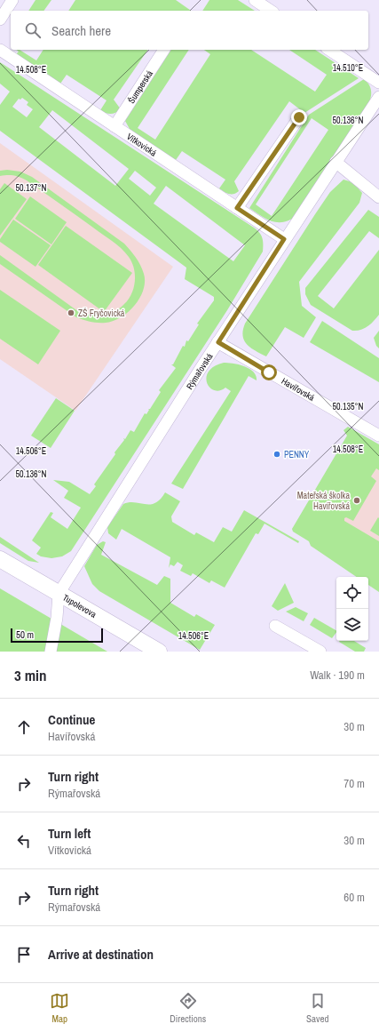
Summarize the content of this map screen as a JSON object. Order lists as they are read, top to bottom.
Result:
{
  "streets": {
    "main road": ["Tupolevova"],
    "street": [
      "Šumperská",
      "Vítkovická",
      "Rýmařovská",
      "Havířovská"
    ]
  },
  "crossings": [
    ["Šumperská", "Vítkovická"],
    ["Vítkovická", "Rýmařovská"],
    ["Rýmařovská", "Havířovská"],
    ["Rýmařovská", "Tupolevova"]
  ],
  "places": ["ZŠ Fryčovická", "PENNY", "Mateřská školka Havířovská"],
  "scale_bar": "50 m",
  "page": {
    "search": "Search here",
    "scale": "50 m",
    "heading": ["3 min", "Walk · 190 m"],
    "list": [
      ["Continue", "Havířovská", "30 m"],
      ["Turn right", "Rýmařovská", "70 m"],
      ["Turn left", "Vítkovická", "30 m"],
      ["Turn right", "Rýmařovská", "60 m"],
      "Arrive at destination"
    ],
    "nav": ["Map", "Directions", "Saved"]
  },
  "coordinates": [
    "14.510°E",
    "14.508°E",
    "50.136°N",
    "50.137°N",
    "50.135°N",
    "14.506°E"
  ]
}
